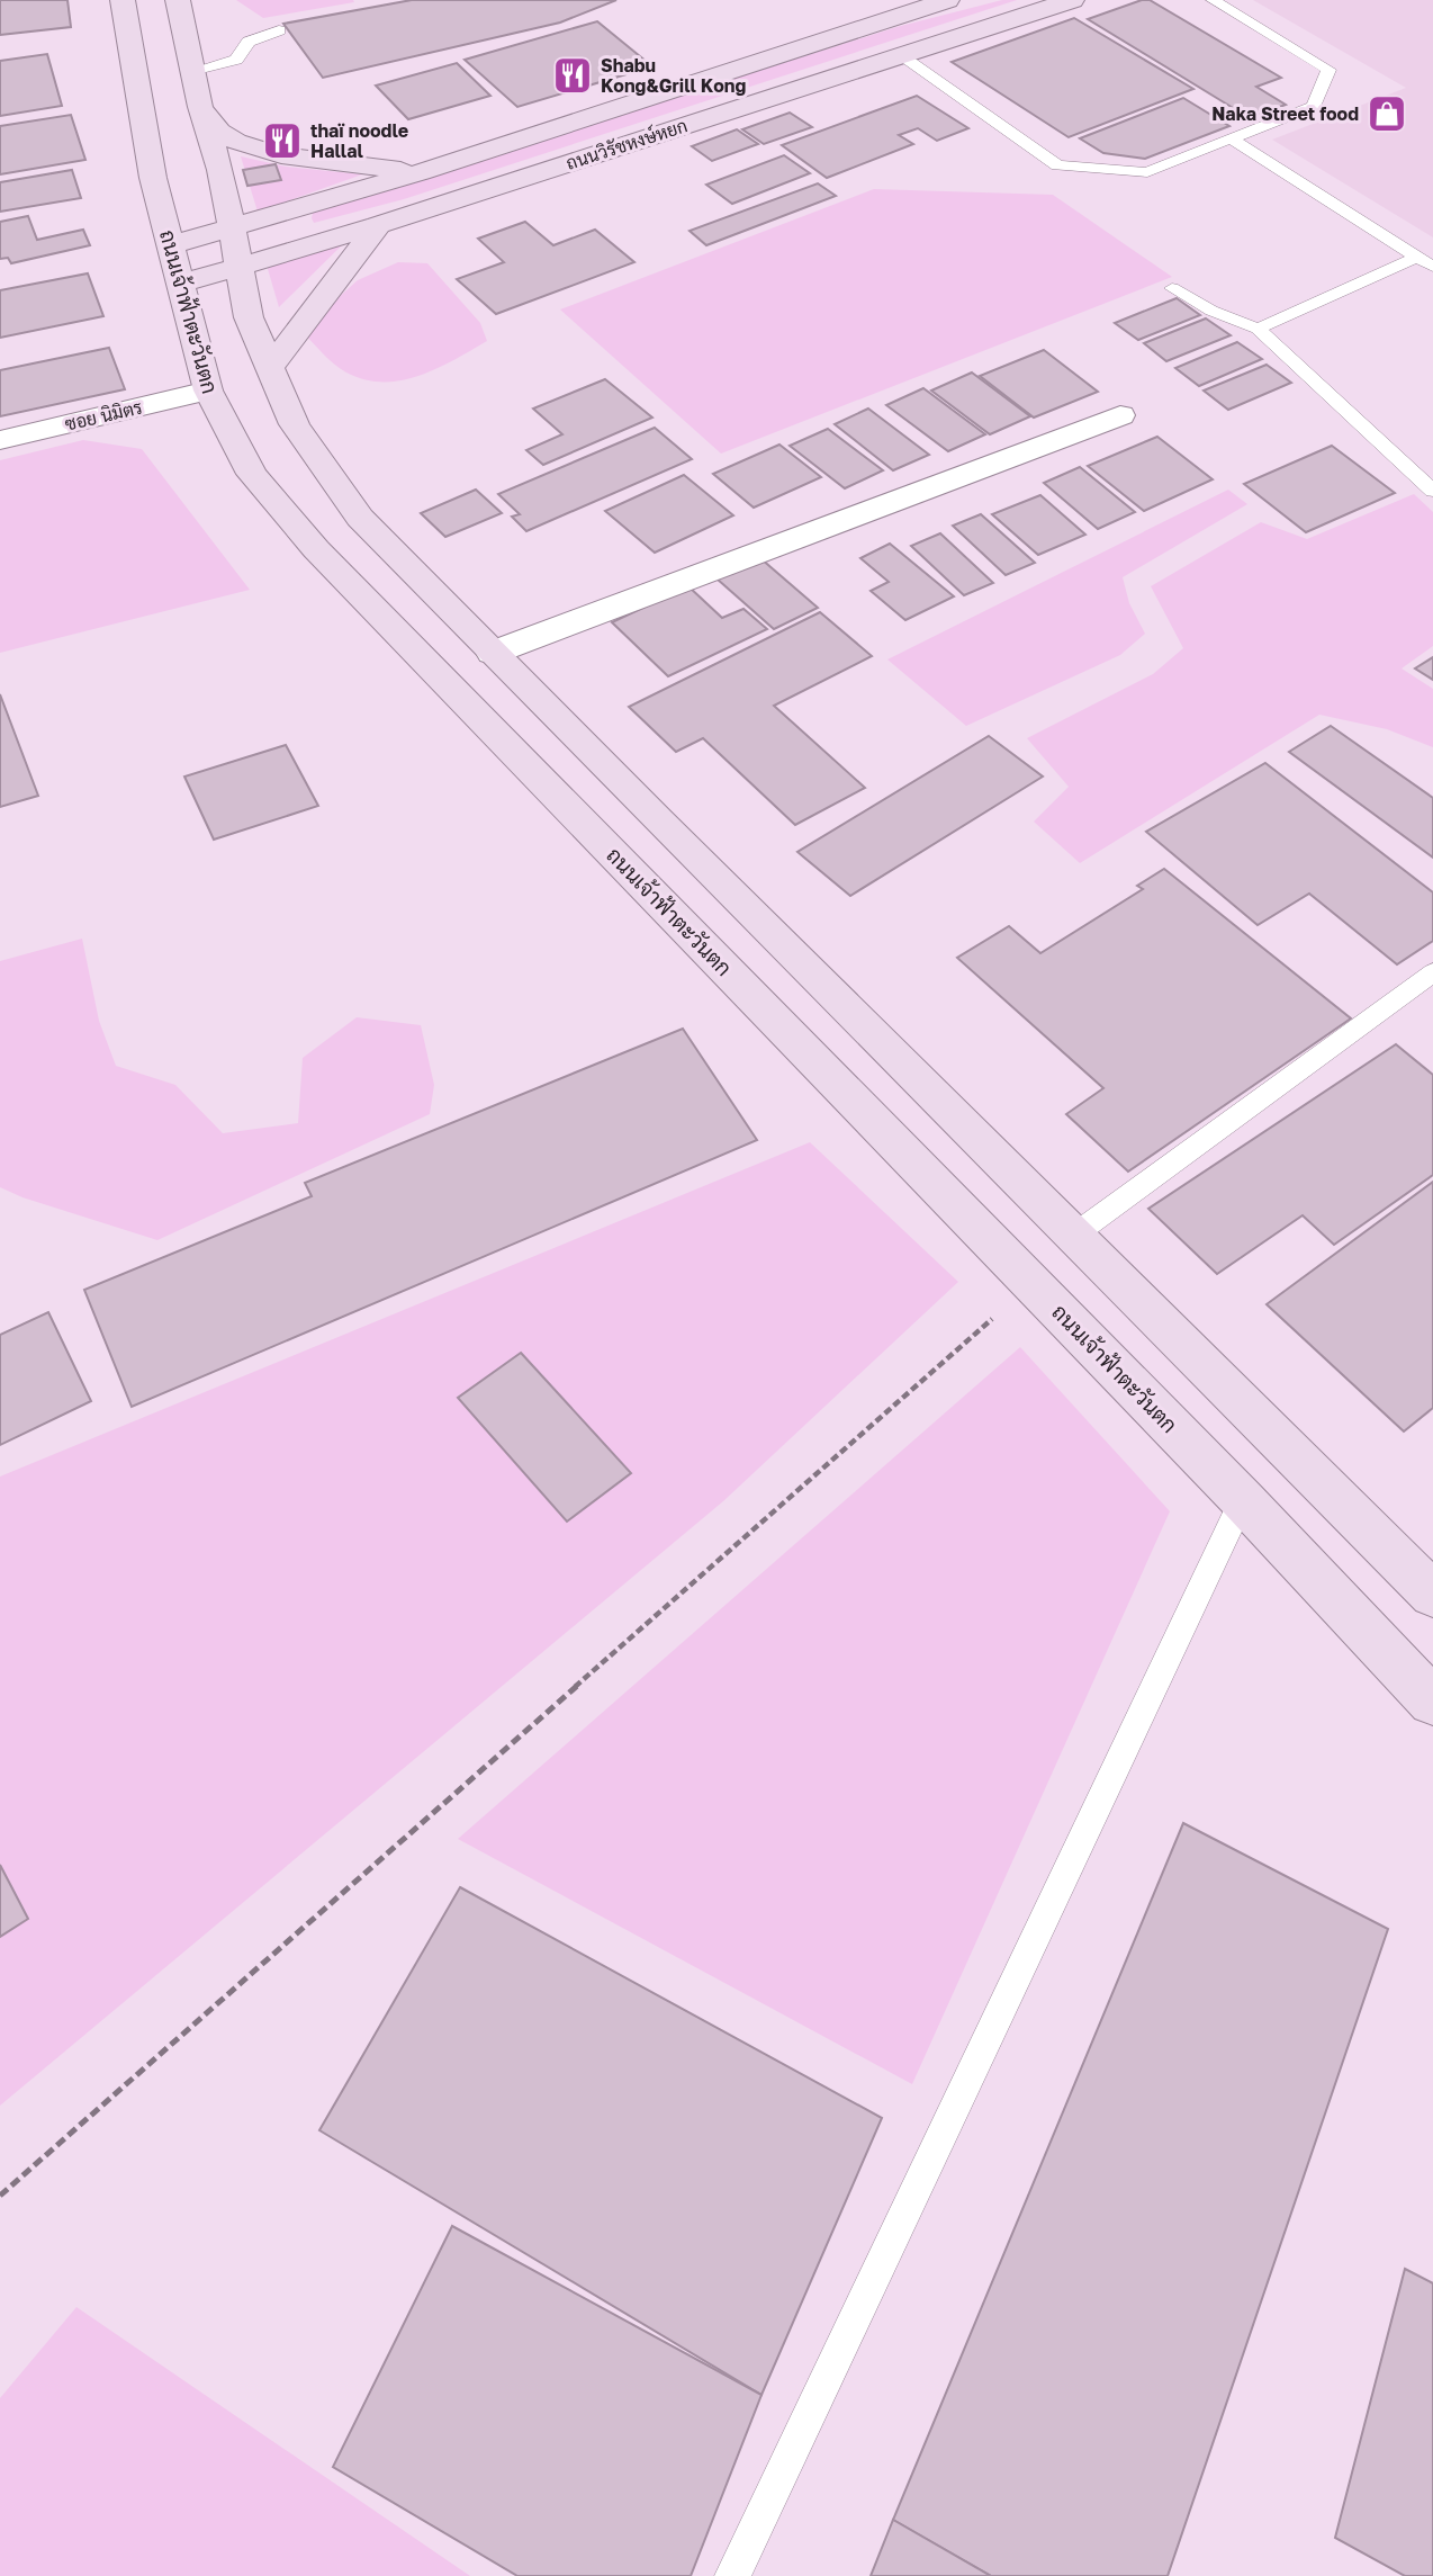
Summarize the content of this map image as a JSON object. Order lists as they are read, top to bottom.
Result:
{
  "streets": {
    "main road": ["ถนนวิรัชหงษ์หยก", "ถนนเจ้าฟ้าตะวันตก"],
    "street": ["ซอย นิมิตร"]
  },
  "crossings": [
    ["ถนนวิรัชหงษ์หยก", "ถนนเจ้าฟ้าตะวันตก"],
    ["ถนนเจ้าฟ้าตะวันตก", "ซอย นิมิตร"]
  ],
  "places": {
    "restaurant": ["Shabu Kong&Grill Kong", "thaï noodle Hallal"],
    "shop": ["Naka Street food"]
  }
}
